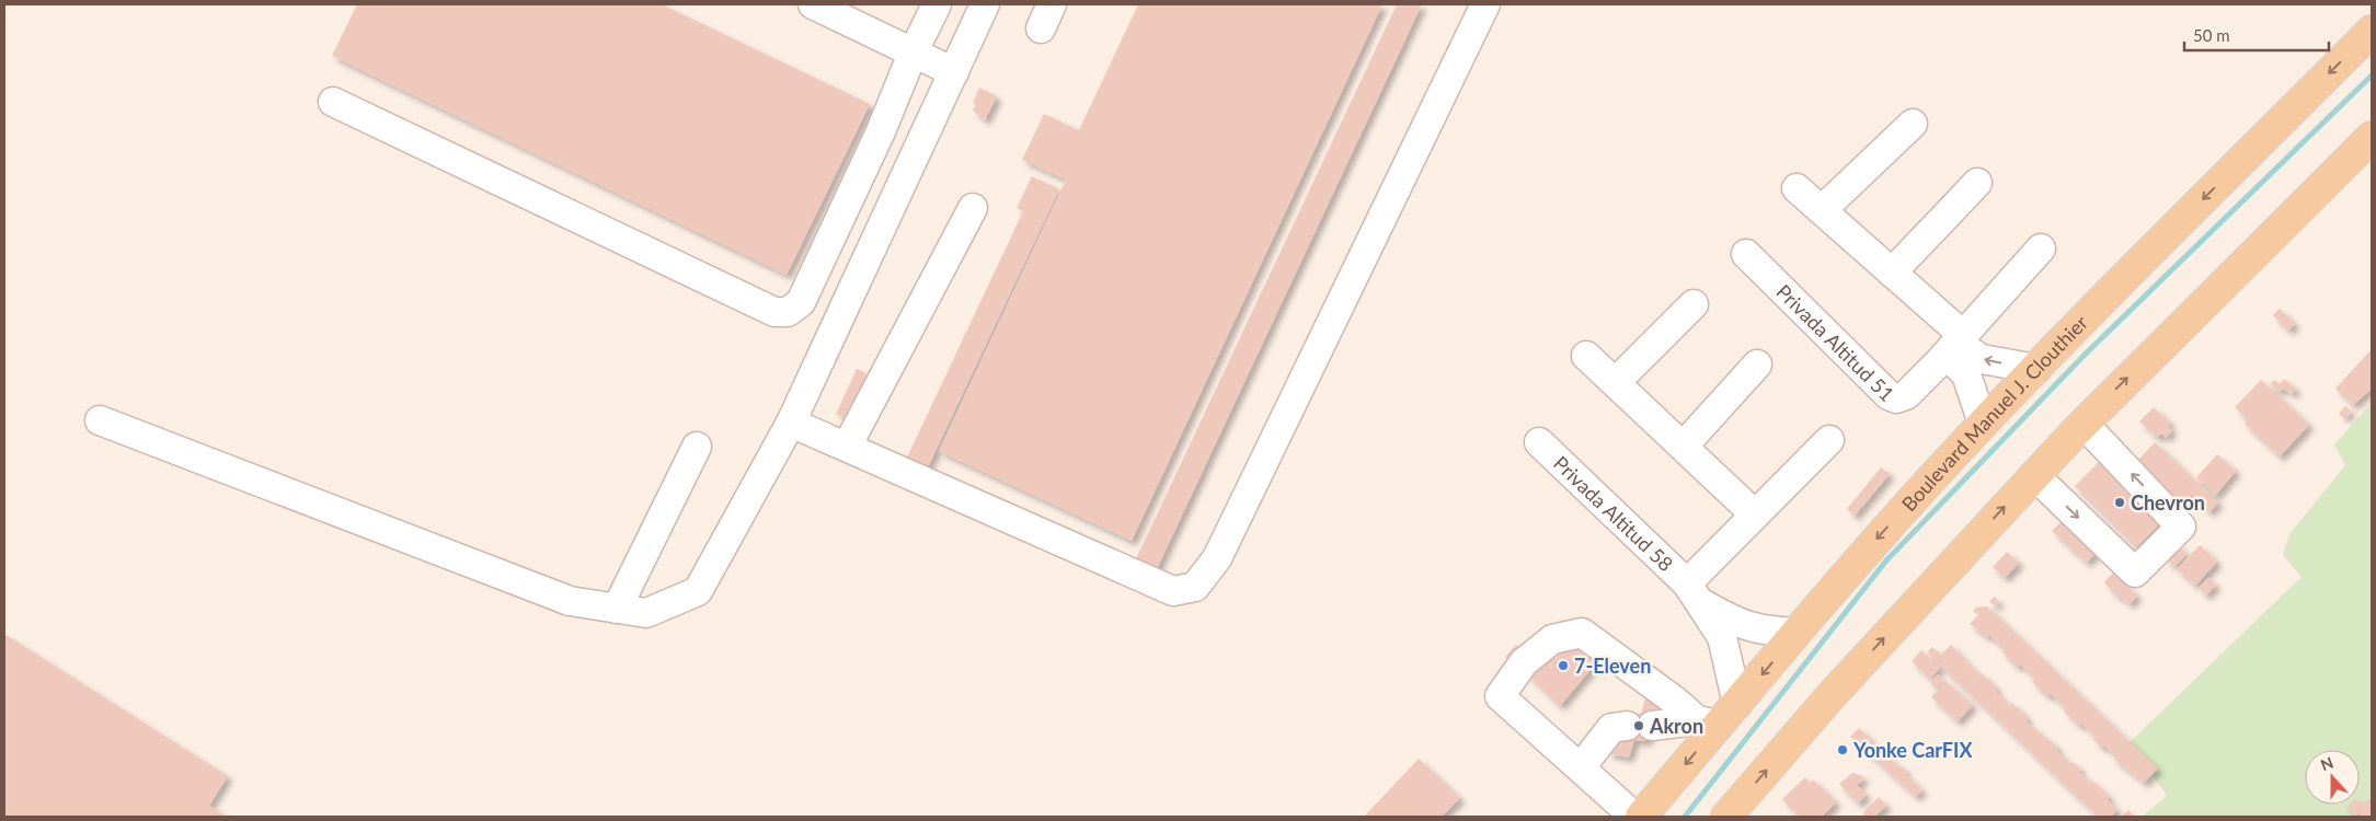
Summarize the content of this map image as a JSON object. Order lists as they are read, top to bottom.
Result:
{
  "streets": {
    "main road": ["Boulevard Manuel J. Clouthier"],
    "street": ["Privada Altitud 51", "Privada Altitud 58"]
  },
  "crossings": [
    ["Boulevard Manuel J. Clouthier", "Privada Altitud 58"]
  ],
  "places": [
    "Chevron",
    "7-Eleven",
    "Akron",
    "Yonke CarFIX"
  ],
  "scale_bar": "50 m",
  "north": "top"
}
